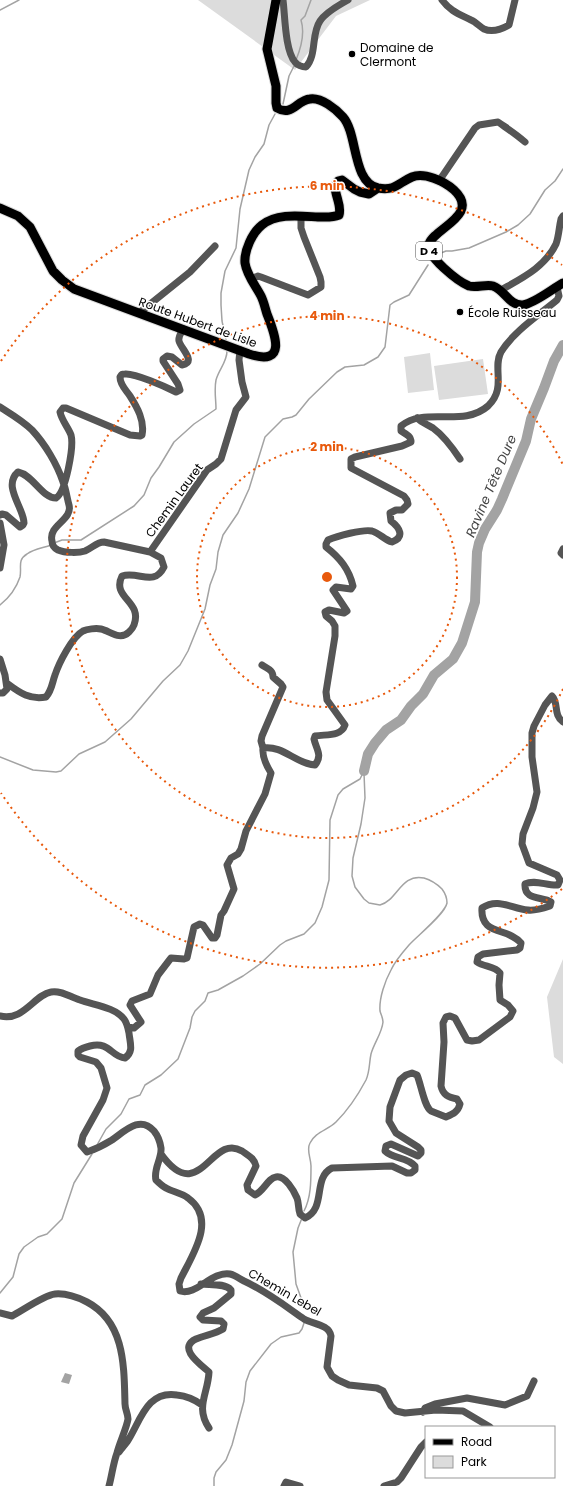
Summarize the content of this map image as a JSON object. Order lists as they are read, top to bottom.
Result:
{
  "streets": {
    "main road": ["D 4", "Route Hubert de Lisle"],
    "street": ["Chemin Lauret", "Chemin Lebel"]
  },
  "crossings": [
    ["D 4", "Route Hubert de Lisle"],
    ["Route Hubert de Lisle", "Chemin Lauret"]
  ],
  "water": ["Ravine Tête Dure"],
  "places": ["Domaine de Clermont", "École Ruisseau"],
  "legend": ["Road", "Park"],
  "rings": ["6 min", "4 min", "2 min"]
}
